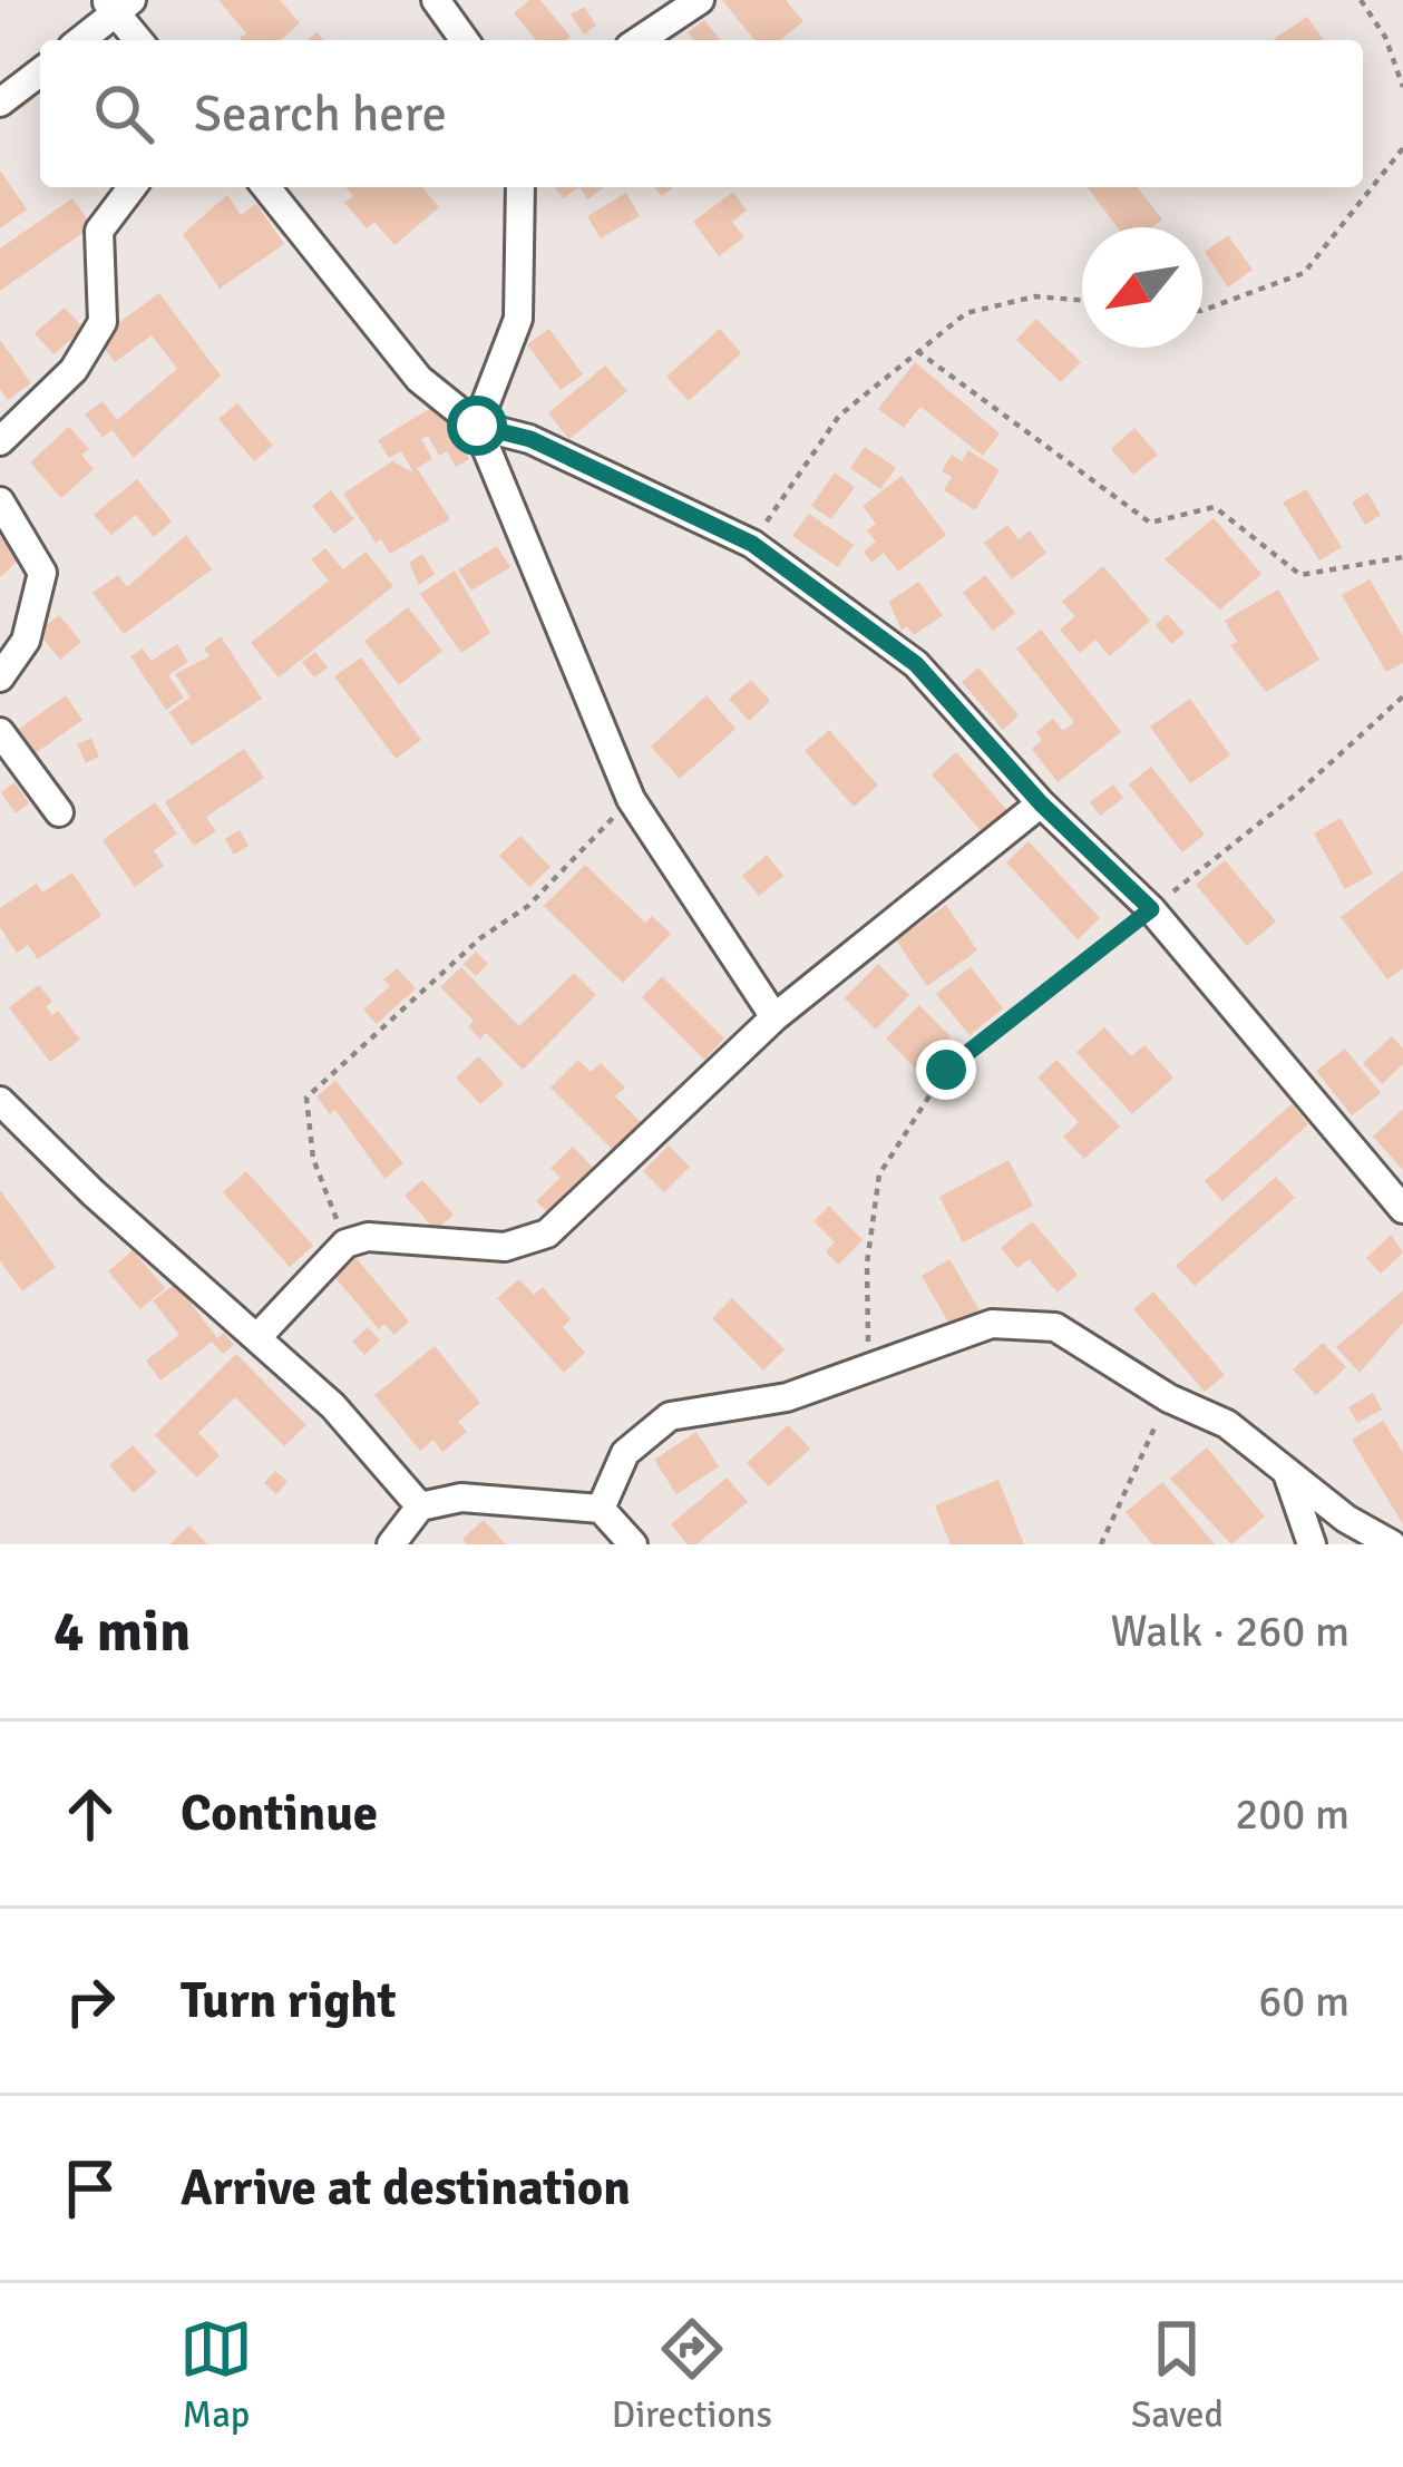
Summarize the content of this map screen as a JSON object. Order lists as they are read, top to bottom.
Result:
{
  "north": "bottom left",
  "page": {
    "search": "Search here",
    "heading": ["4 min", "Walk · 260 m"],
    "list": [
      ["Continue", "200 m"],
      ["Turn right", "60 m"],
      "Arrive at destination"
    ],
    "nav": ["Map", "Directions", "Saved"]
  }
}
